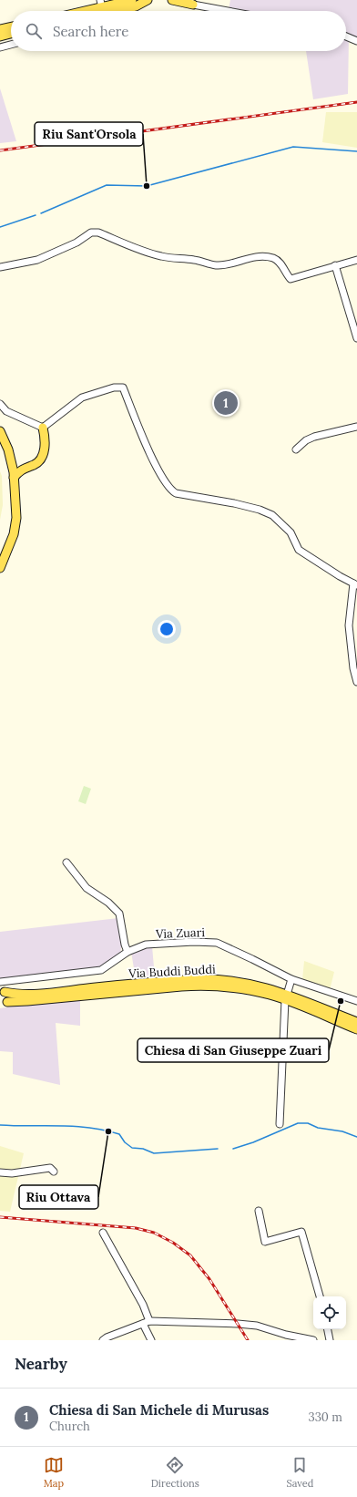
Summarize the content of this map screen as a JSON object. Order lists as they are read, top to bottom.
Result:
{
  "streets": {
    "main road": ["Via Buddi Buddi"],
    "street": ["Via Zuari"]
  },
  "places": ["Riu Sant'Orsola", "Chiesa di San Giuseppe Zuari", "Riu Ottava"],
  "page": {
    "search": "Search here",
    "pins": "1",
    "heading": "Nearby",
    "list": [
      {
        "mark": "1",
        "name": "Chiesa di San Michele di Murusas",
        "note": "Church",
        "value": "330 m"
      }
    ],
    "nav": ["Map", "Directions", "Saved"]
  }
}
